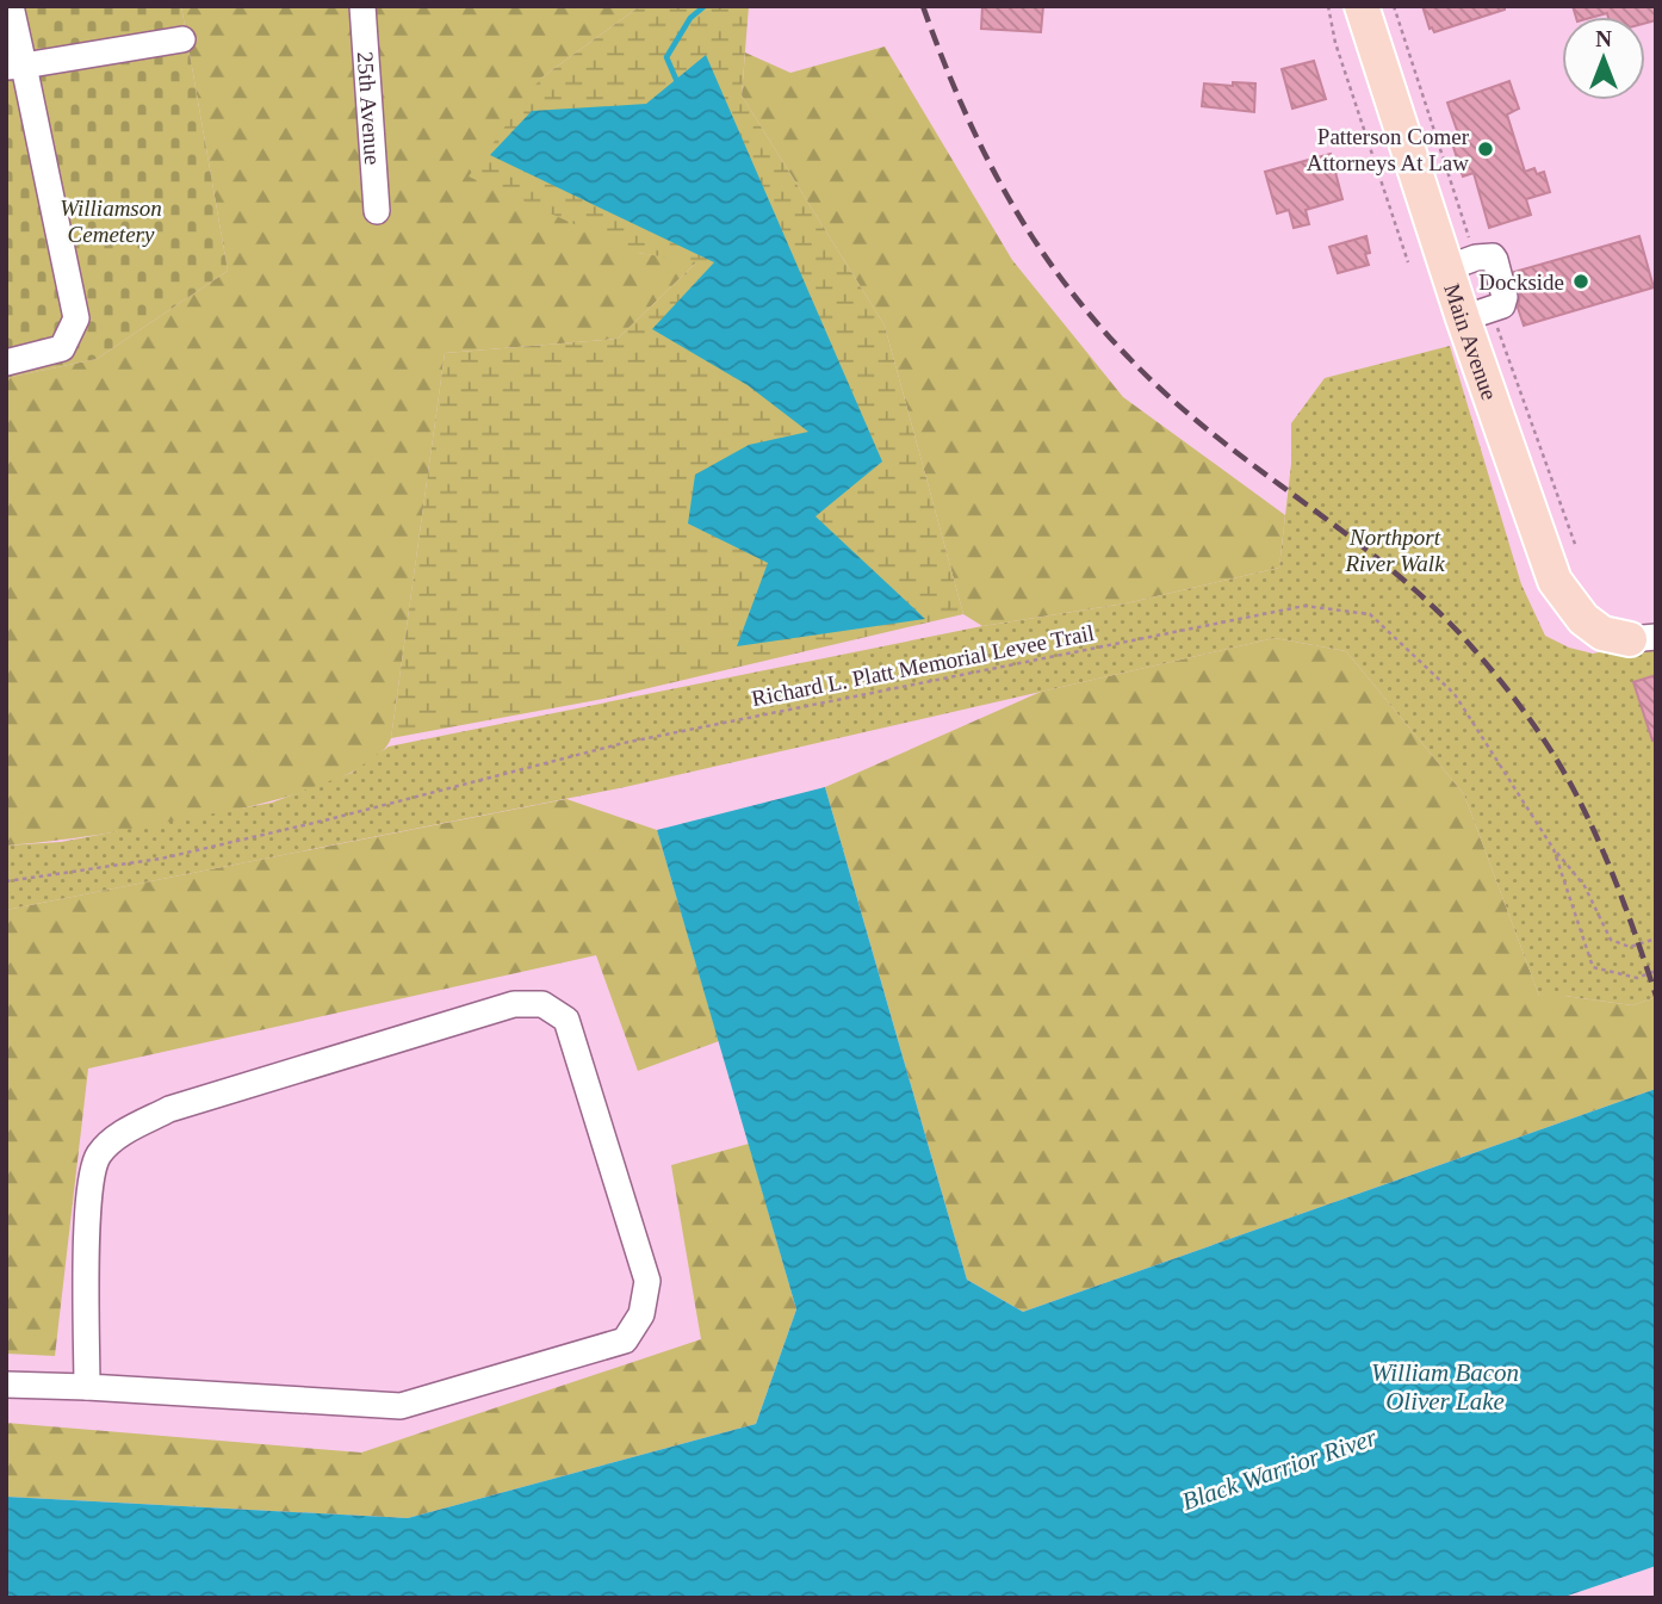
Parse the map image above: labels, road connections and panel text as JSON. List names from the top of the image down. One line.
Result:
{"streets":{"main road":["Main Avenue"],"street":["25th Avenue"],"path":["Richard L. Platt Memorial Levee Trail"]},"water":["William Bacon Oliver Lake","Black Warrior River"],"parks":["Williamson Cemetery","Northport River Walk"],"places":["Patterson Comer Attorneys At Law","Dockside"],"north":"top"}
